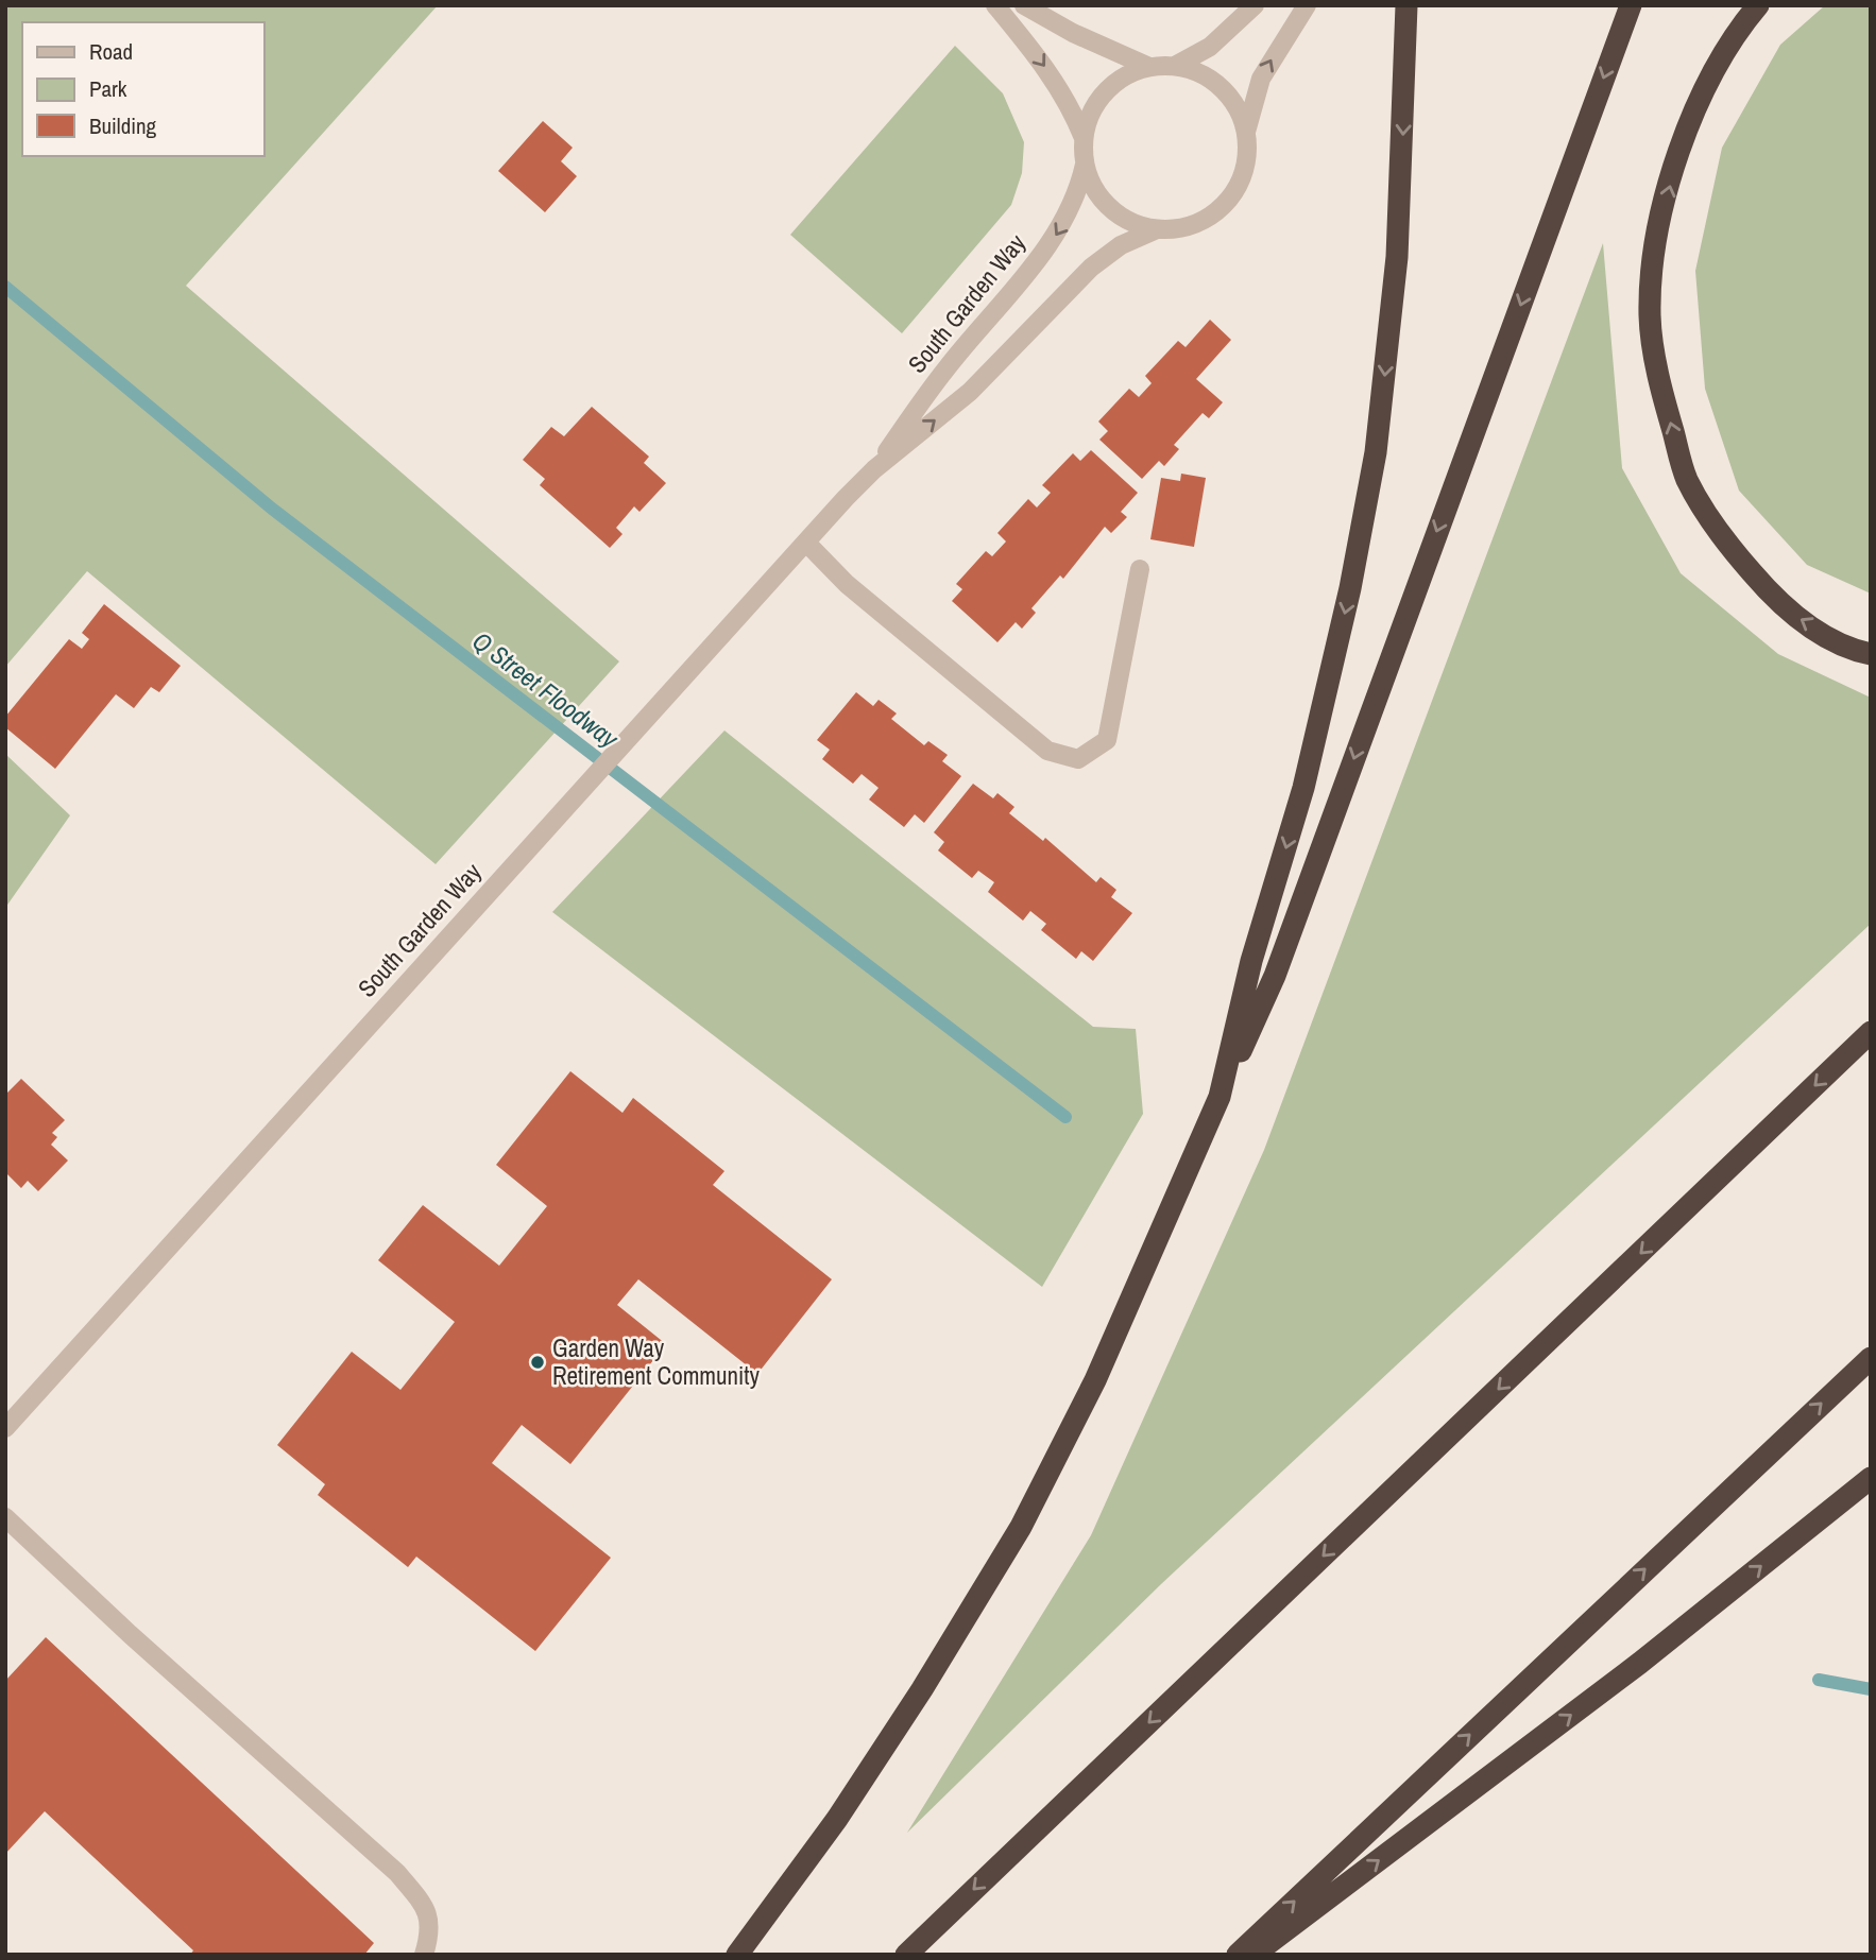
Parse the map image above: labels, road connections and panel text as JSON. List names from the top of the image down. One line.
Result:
{"streets":{"street":["South Garden Way"]},"water":["Q Street Floodway"],"places":["Garden Way Retirement Community"],"legend":["Road","Park","Building"]}
